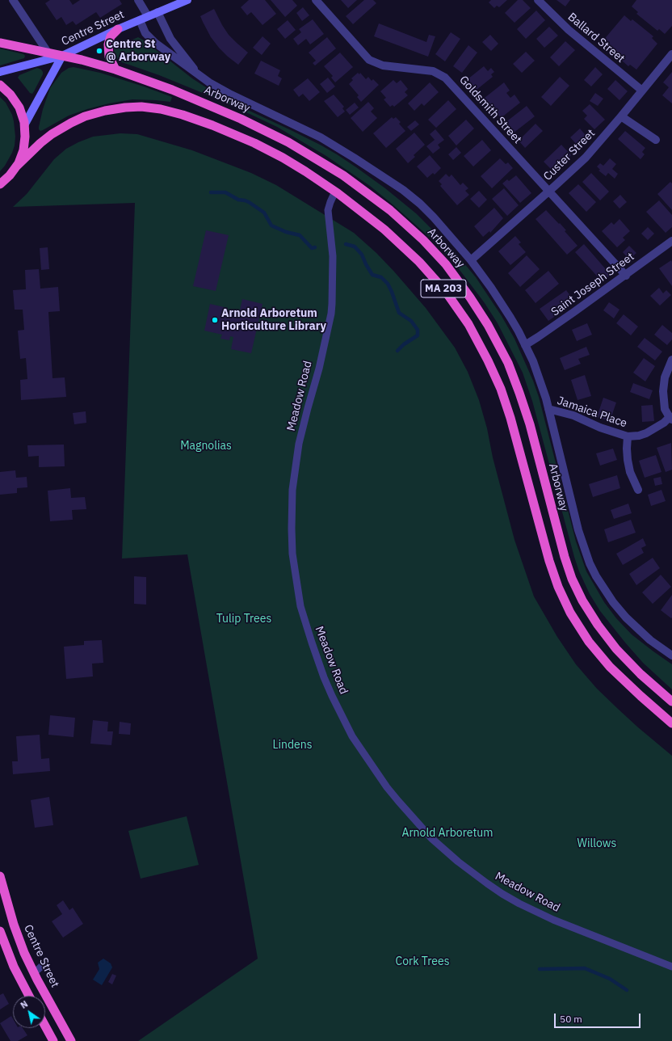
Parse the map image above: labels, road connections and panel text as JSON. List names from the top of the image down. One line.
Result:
{"streets":{"highway":["Centre Street","Arborway","MA 203"],"street":["Ballard Street","Goldsmith Street","Custer Street","Saint Joseph Street","Jamaica Place"],"lane":["Meadow Road"]},"crossings":[["Centre Street","Arborway"],["Centre Street","MA 203"],["Ballard Street","Custer Street"],["Arborway","Custer Street"],["Arborway","Saint Joseph Street"],["Arborway","Jamaica Place"],["Goldsmith Street","Custer Street"],["Goldsmith Street","Saint Joseph Street"],["MA 203","Meadow Road"]],"parks":["Magnolias","Tulip Trees","Lindens","Arnold Arboretum","Willows","Cork Trees"],"places":["Centre St @ Arborway","Arnold Arboretum Horticulture Library"],"scale_bar":"50 m","north":"top left"}
